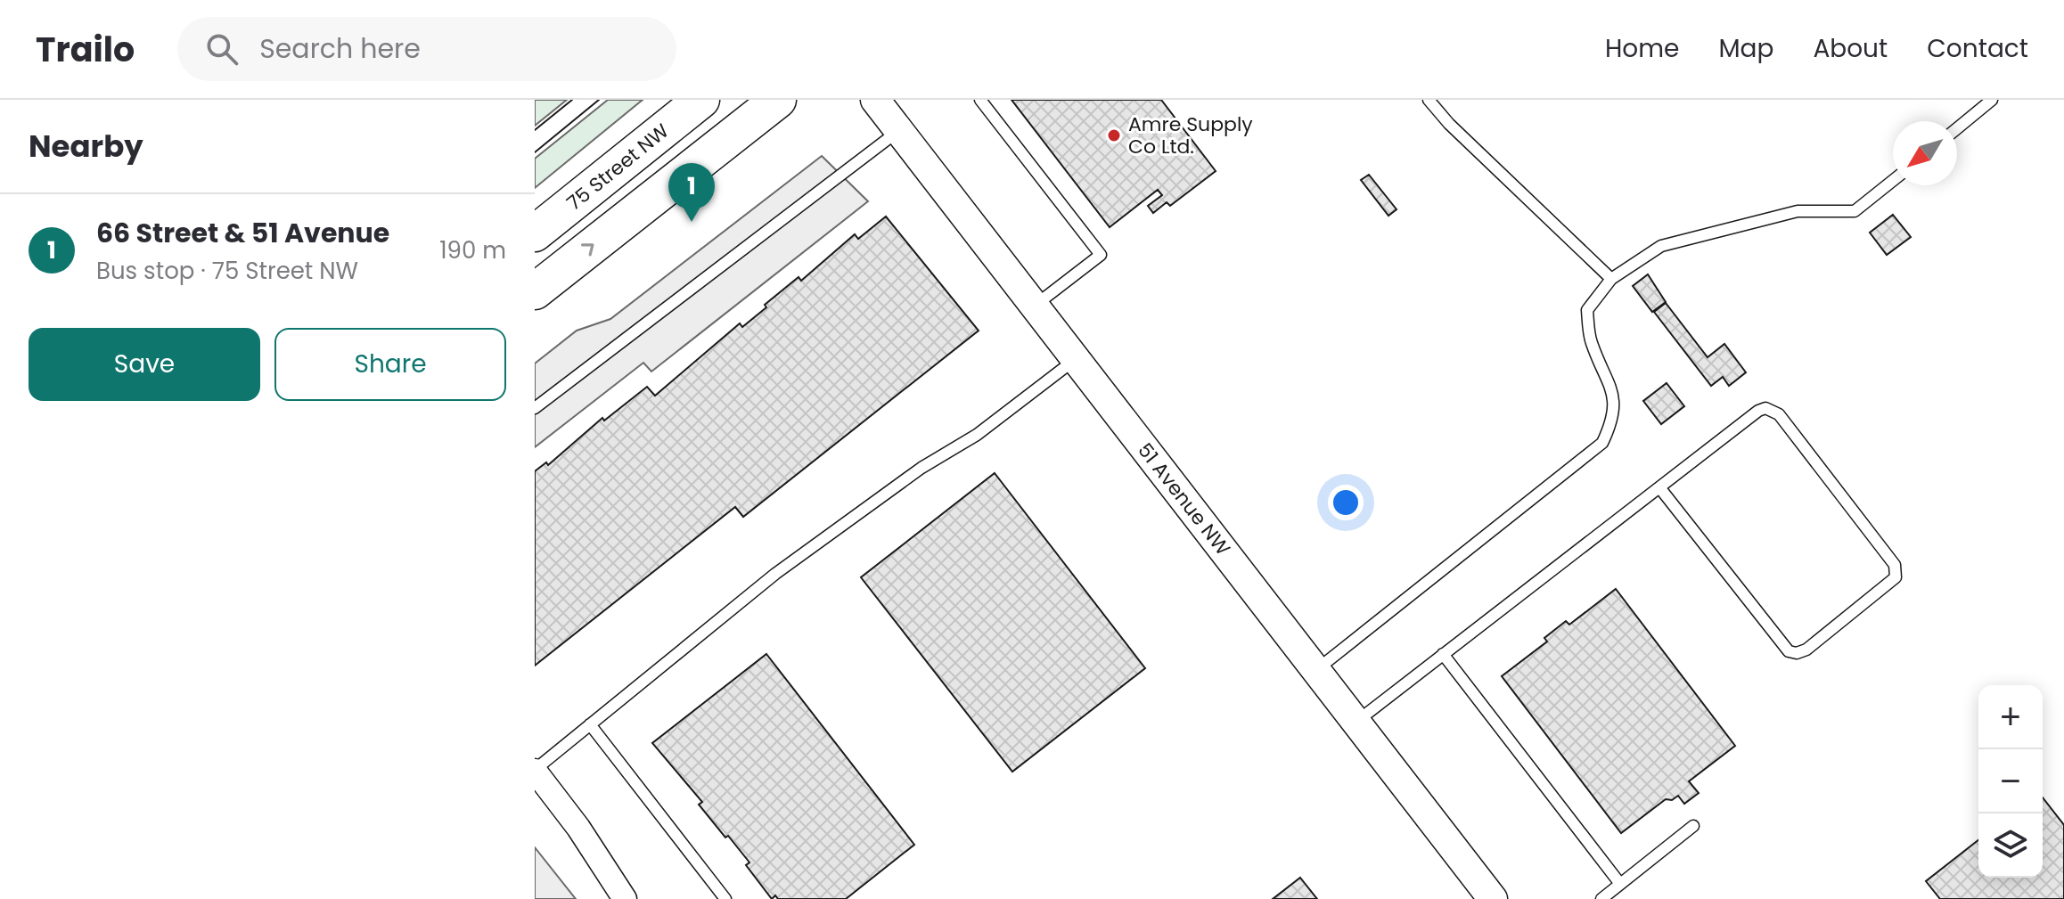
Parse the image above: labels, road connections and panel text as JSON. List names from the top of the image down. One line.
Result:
{"streets":{"main road":["75 Street NW"],"street":["51 Avenue NW"]},"places":["Amre Supply Co Ltd."],"north":"bottom left","page":{"header":"Trailo","search":"Search here","nav":["Home","Map","About","Contact"],"heading":"Nearby","pins":"1","list":[{"mark":"1","name":"66 Street & 51 Avenue","note":"Bus stop · 75 Street NW","value":"190 m"}],"buttons":["Save","Share"],"map_buttons":["+","−"]}}
